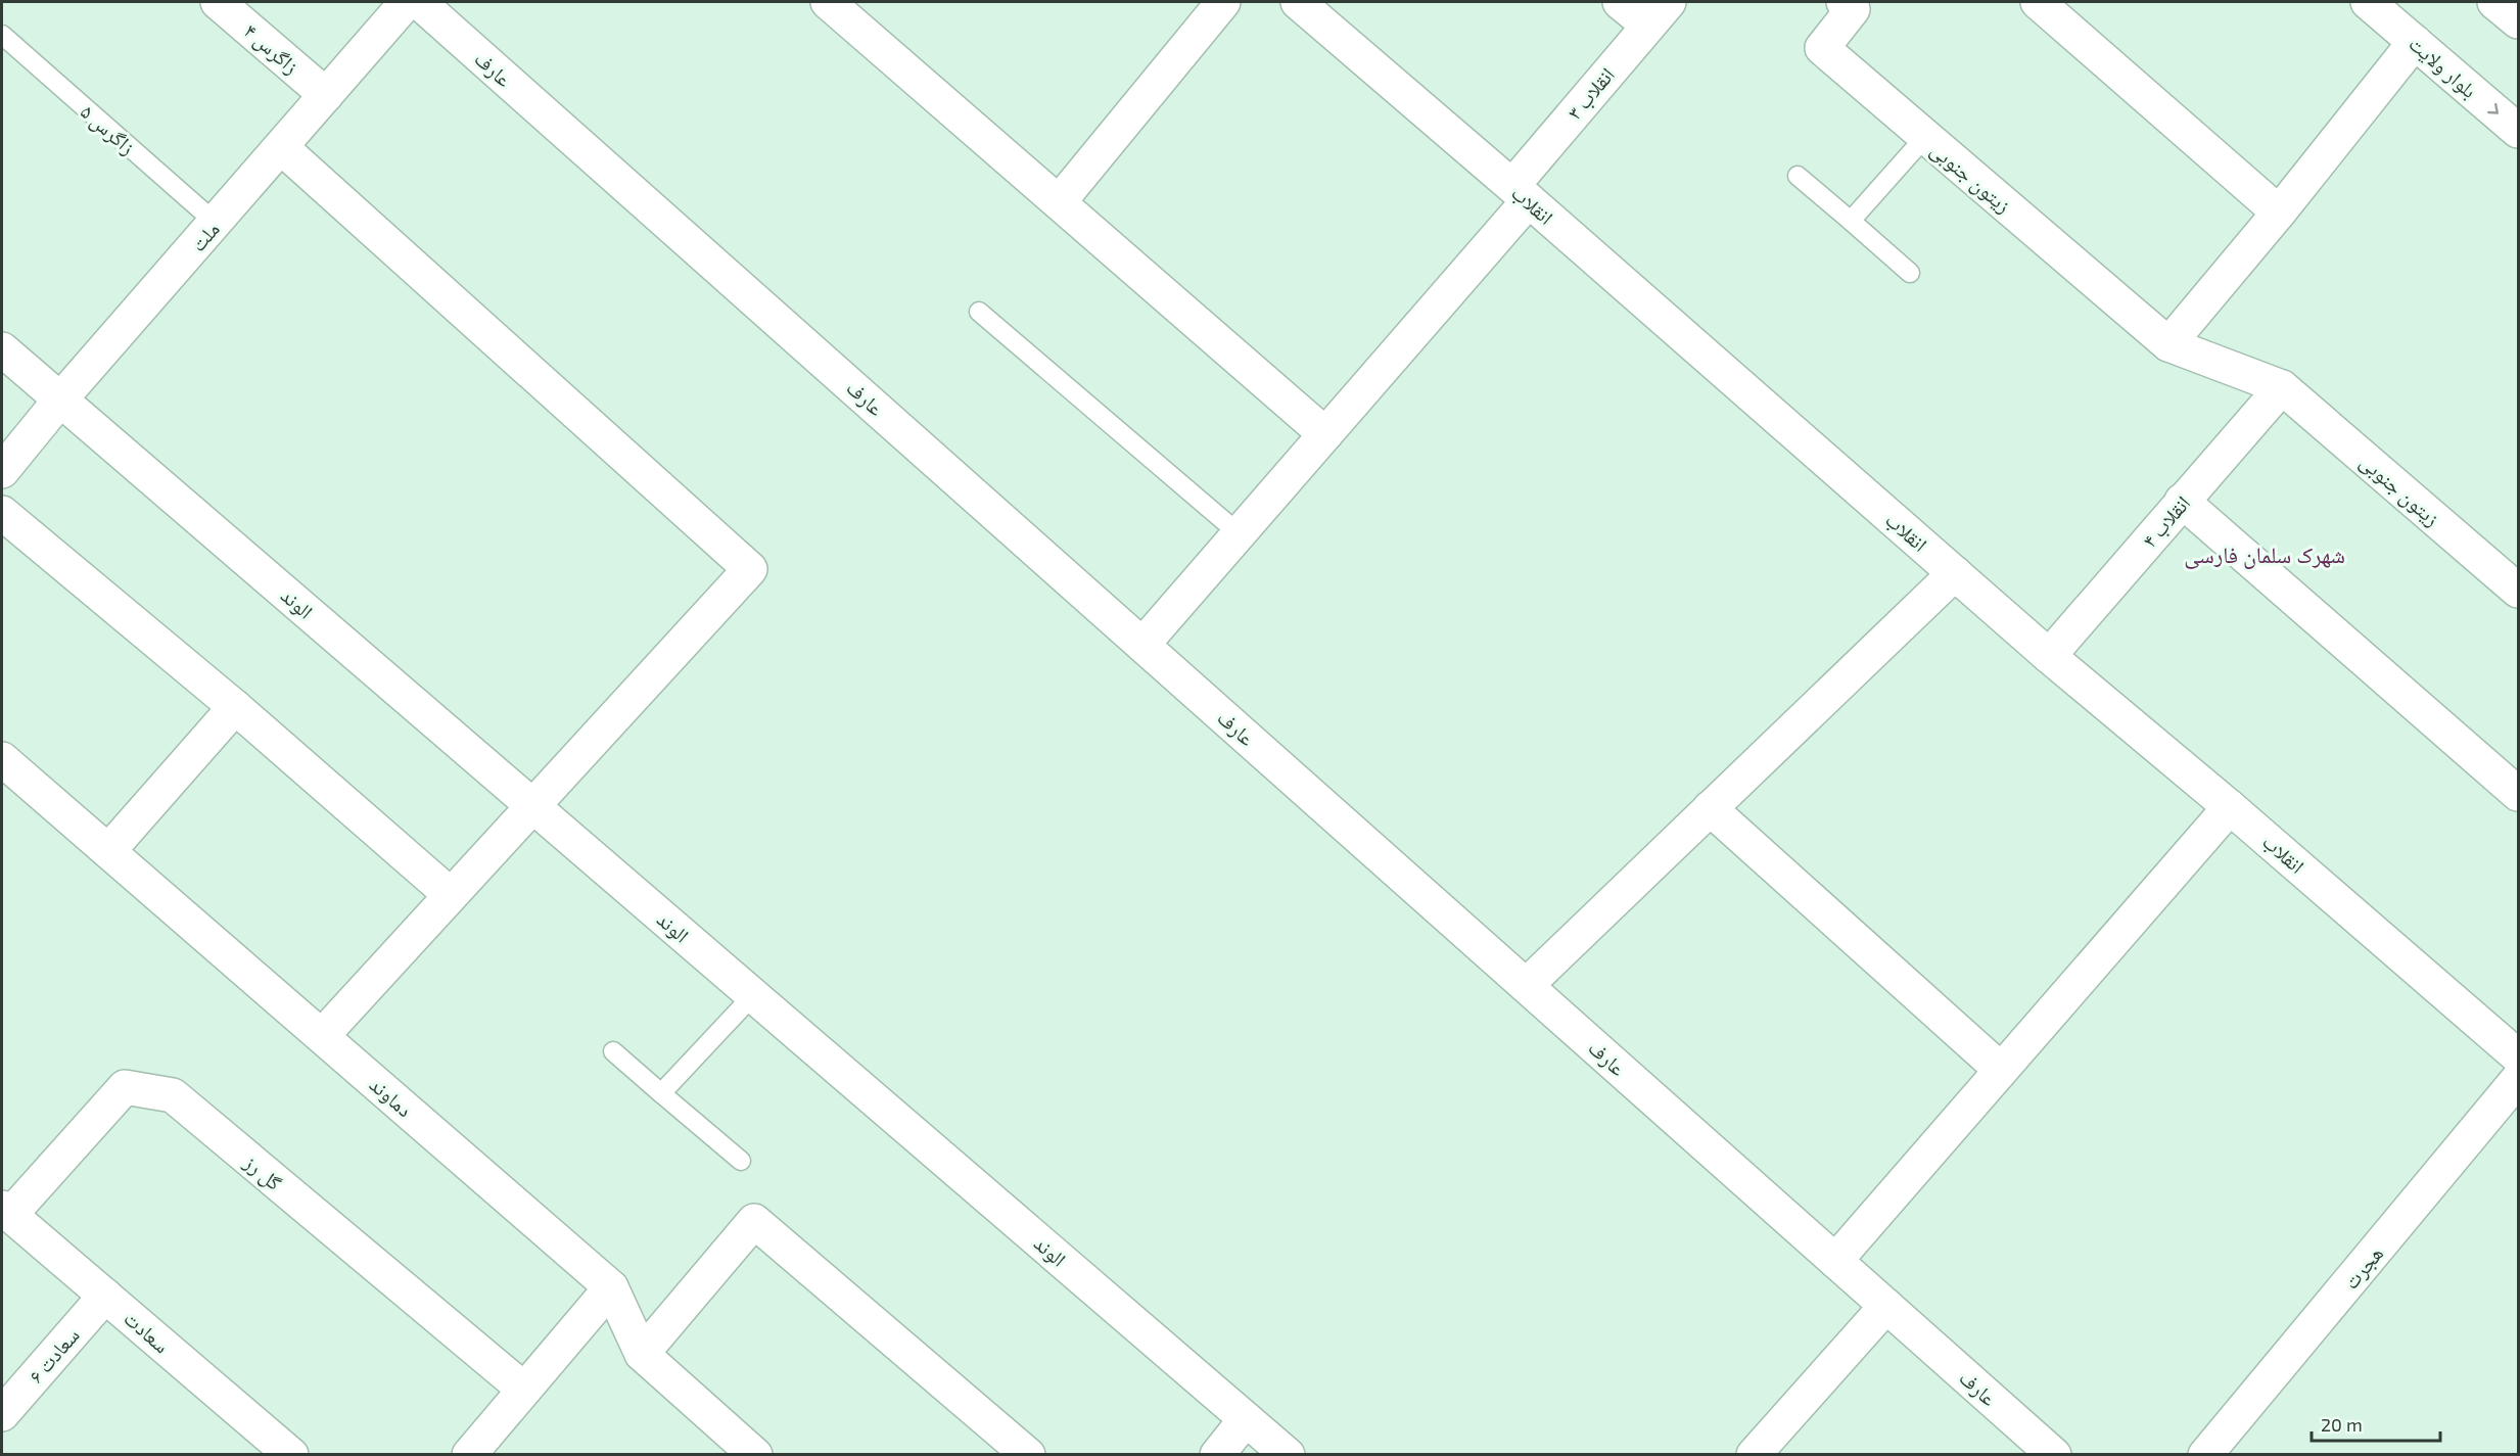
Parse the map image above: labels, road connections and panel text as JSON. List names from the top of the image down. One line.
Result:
{"streets":{"street":["زاگرس ۴","بلوار ولایت","عارف","انقلاب ۳","زیتون جنوبی","انقلاب","ملت","انقلاب ۴","الوند","دماوند","گل رز","هجرت","سعادت","سعادت ۶"],"lane":["زاگرس ۵"]},"crossings":[["زاگرس ۴","ملت"],["عارف","انقلاب ۳"],["انقلاب ۳","انقلاب"],["زاگرس ۵","ملت"],["زیتون جنوبی","انقلاب ۴"],["انقلاب","انقلاب ۴"],["ملت","الوند"],["گل رز","سعادت"],["سعادت","سعادت ۶"]],"one_way":["بلوار ولایت"],"districts":["شهرک سلمان فارسی"],"scale_bar":"20 m"}
